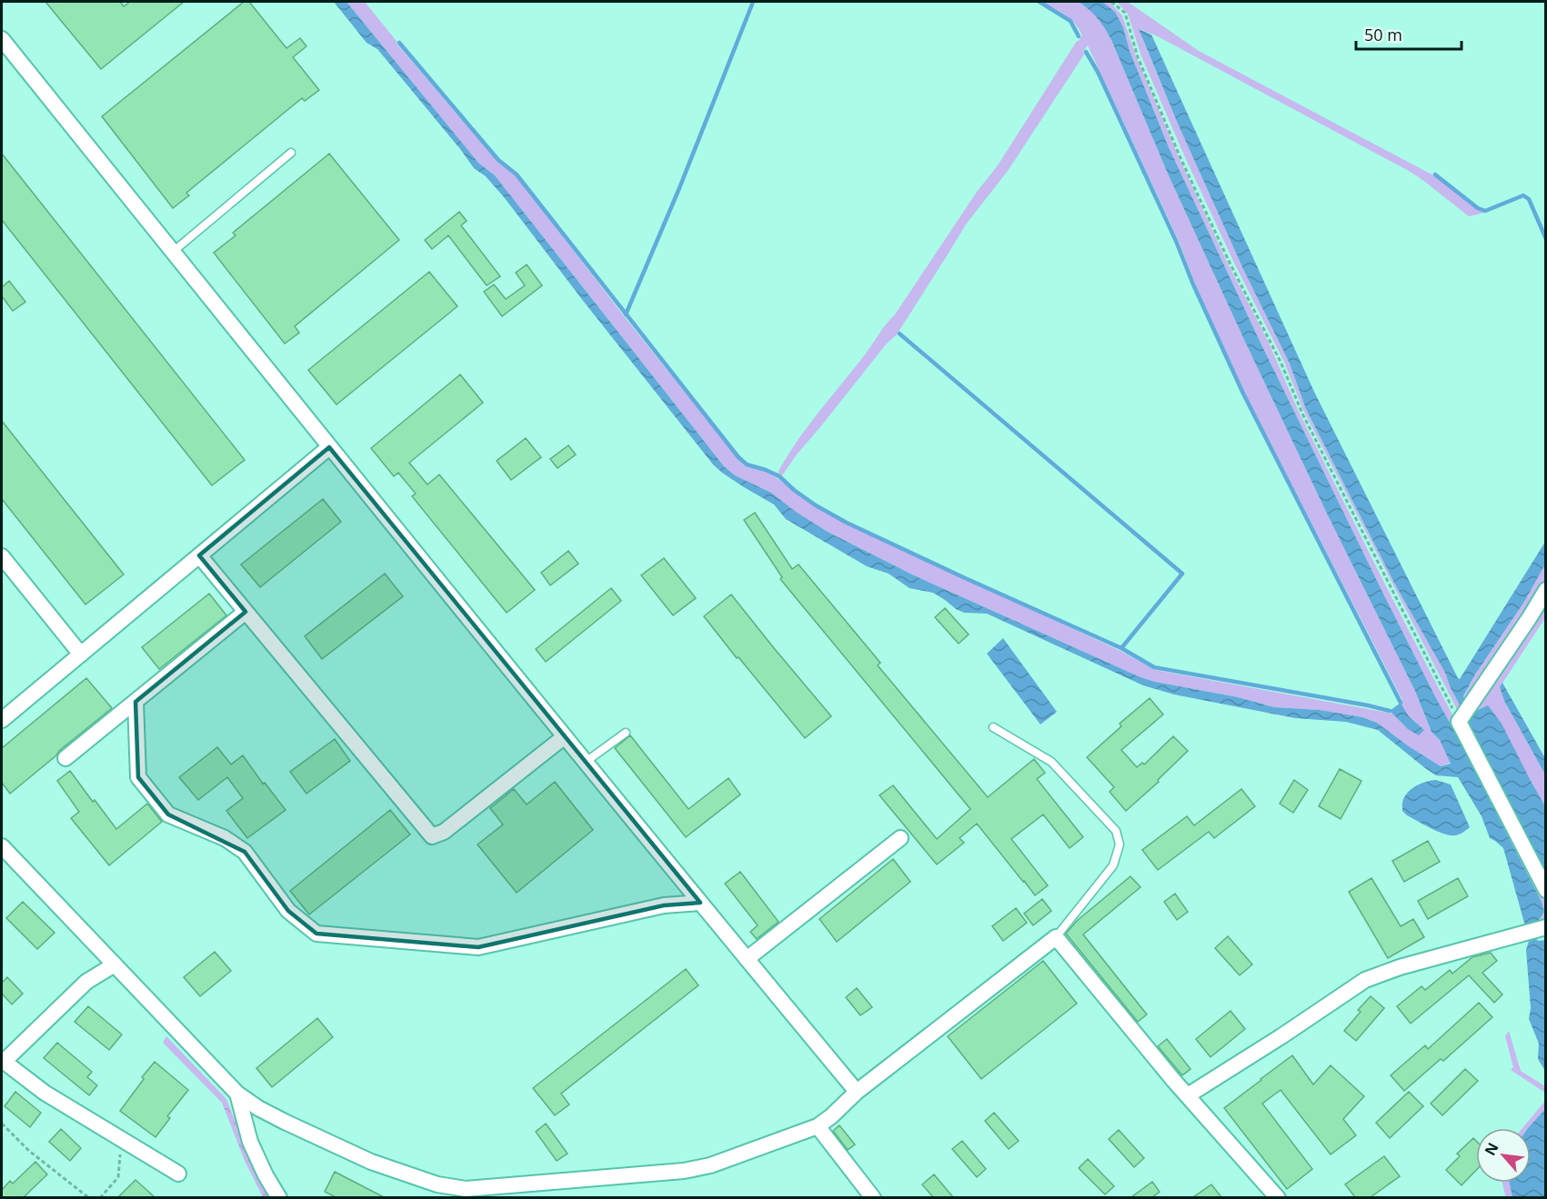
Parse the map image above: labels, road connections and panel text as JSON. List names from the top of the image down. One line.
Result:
{"scale_bar":"50 m","north":"top left"}
